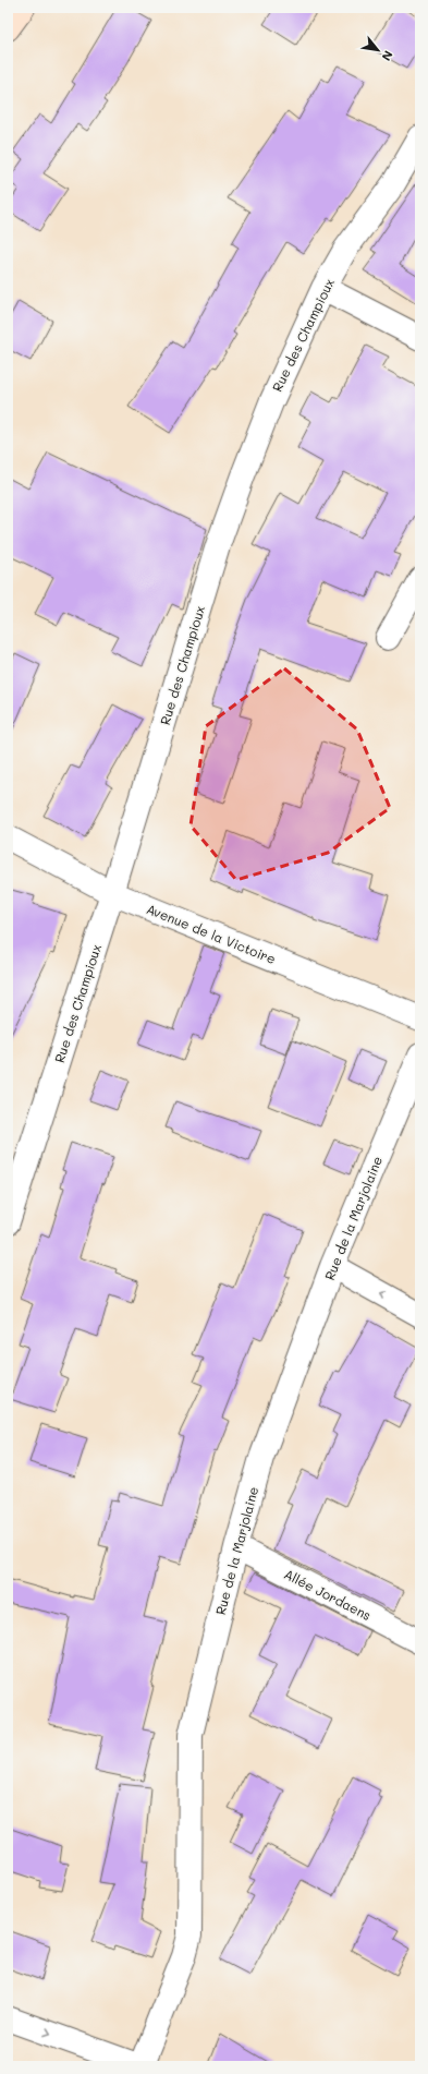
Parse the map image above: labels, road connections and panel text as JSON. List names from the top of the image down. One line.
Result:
{"streets":{"street":["Rue des Champioux","Avenue de la Victoire","Rue de la Marjolaine","Allée Jordaens"]},"crossings":[["Rue des Champioux","Avenue de la Victoire"],["Rue de la Marjolaine","Allée Jordaens"]],"north":"bottom right"}
